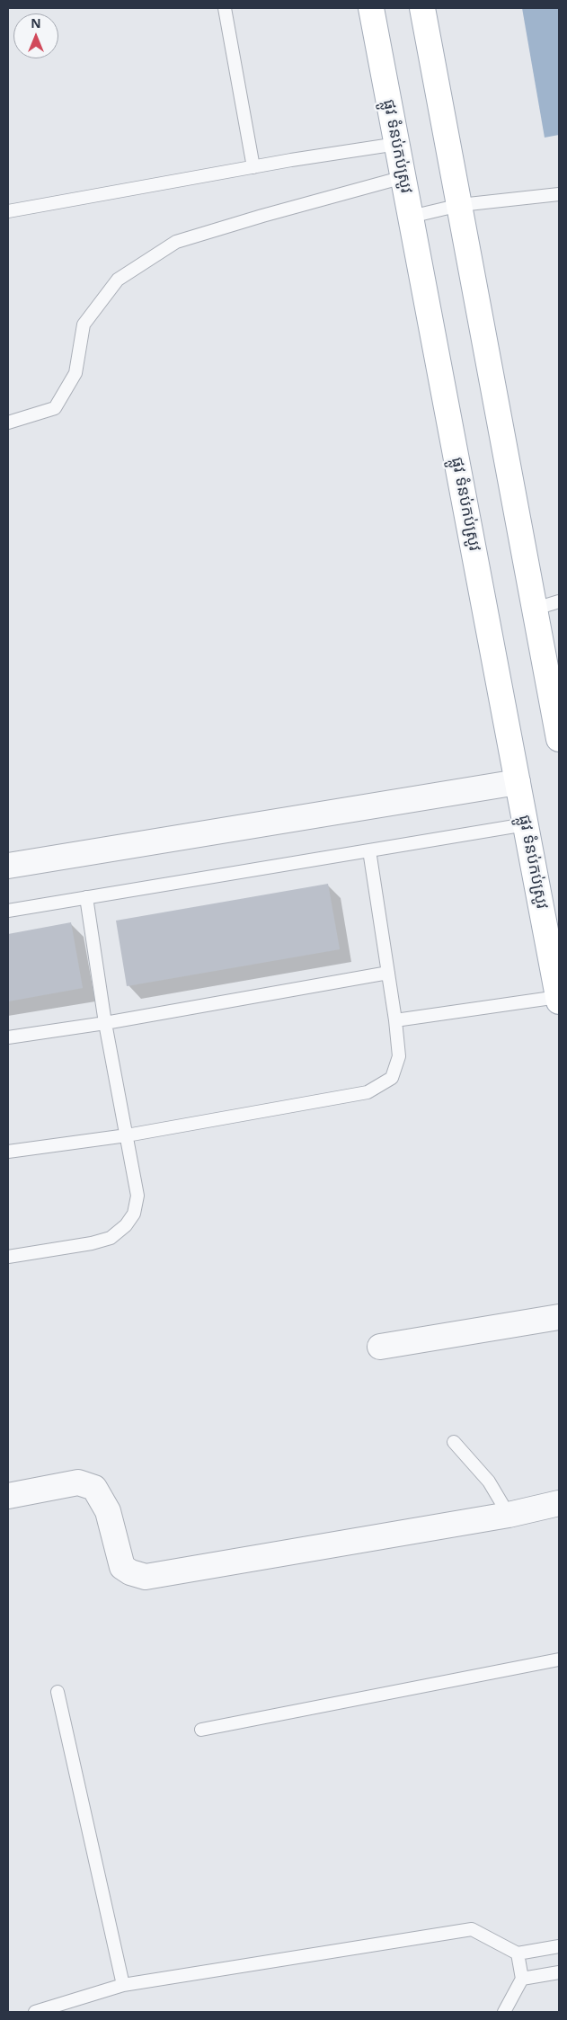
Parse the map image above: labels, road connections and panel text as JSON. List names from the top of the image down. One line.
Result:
{"streets":{"main road":["ផ្លូវ ទំនប់កប់ស្រូវ"]},"north":"top"}
